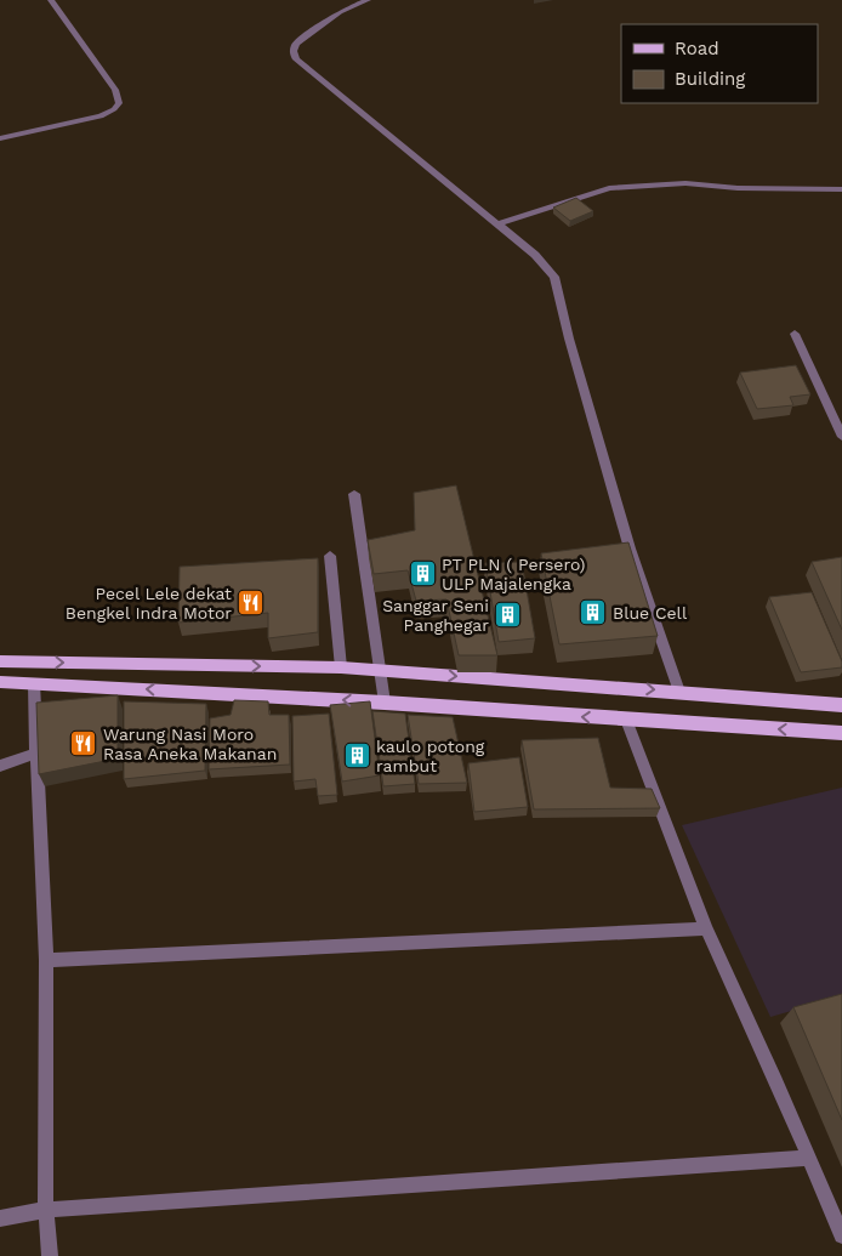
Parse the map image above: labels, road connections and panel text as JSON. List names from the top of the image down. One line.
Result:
{"places":{"building":["PT PLN ( Persero) ULP Majalengka","Blue Cell","Sanggar Seni Panghegar","kaulo potong rambut"],"restaurant":["Pecel Lele dekat Bengkel Indra Motor","Warung Nasi Moro Rasa Aneka Makanan"]},"legend":["Road","Building"]}
